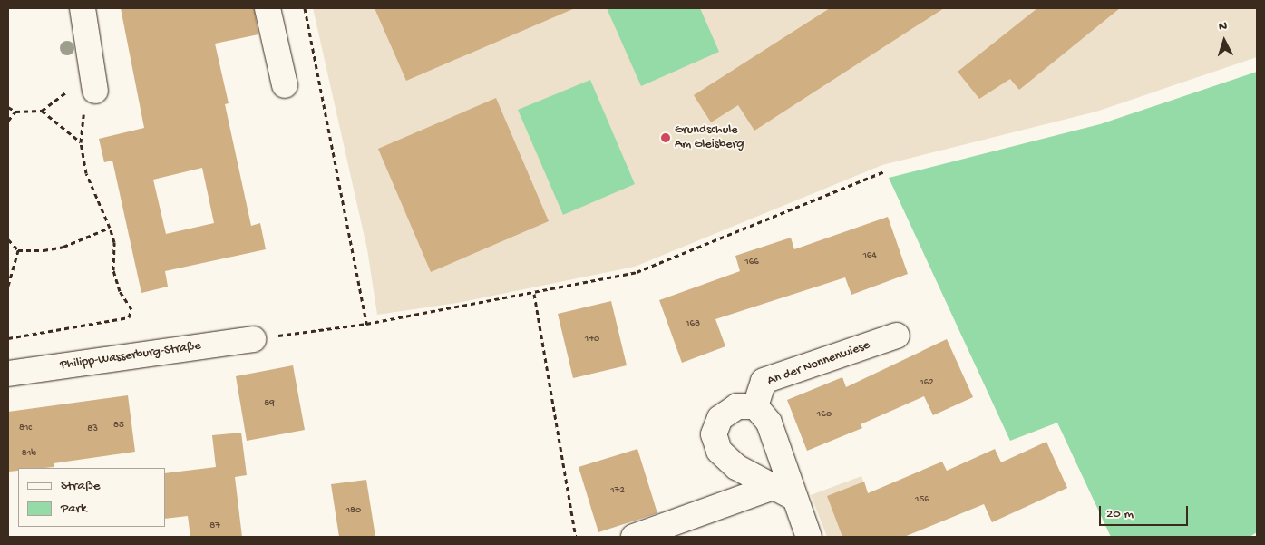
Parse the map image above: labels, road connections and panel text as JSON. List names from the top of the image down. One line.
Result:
{"streets":{"street":["Philipp-Wasserburg-Straße","An der Nonnenwiese"]},"places":["Grundschule Am Gleisberg"],"house_numbers":["164","166","168","170","162","89","160","85","81c","83","81b","172","156","180","87"],"legend":["Straße","Park"],"scale_bar":"20 m","north":"top"}
